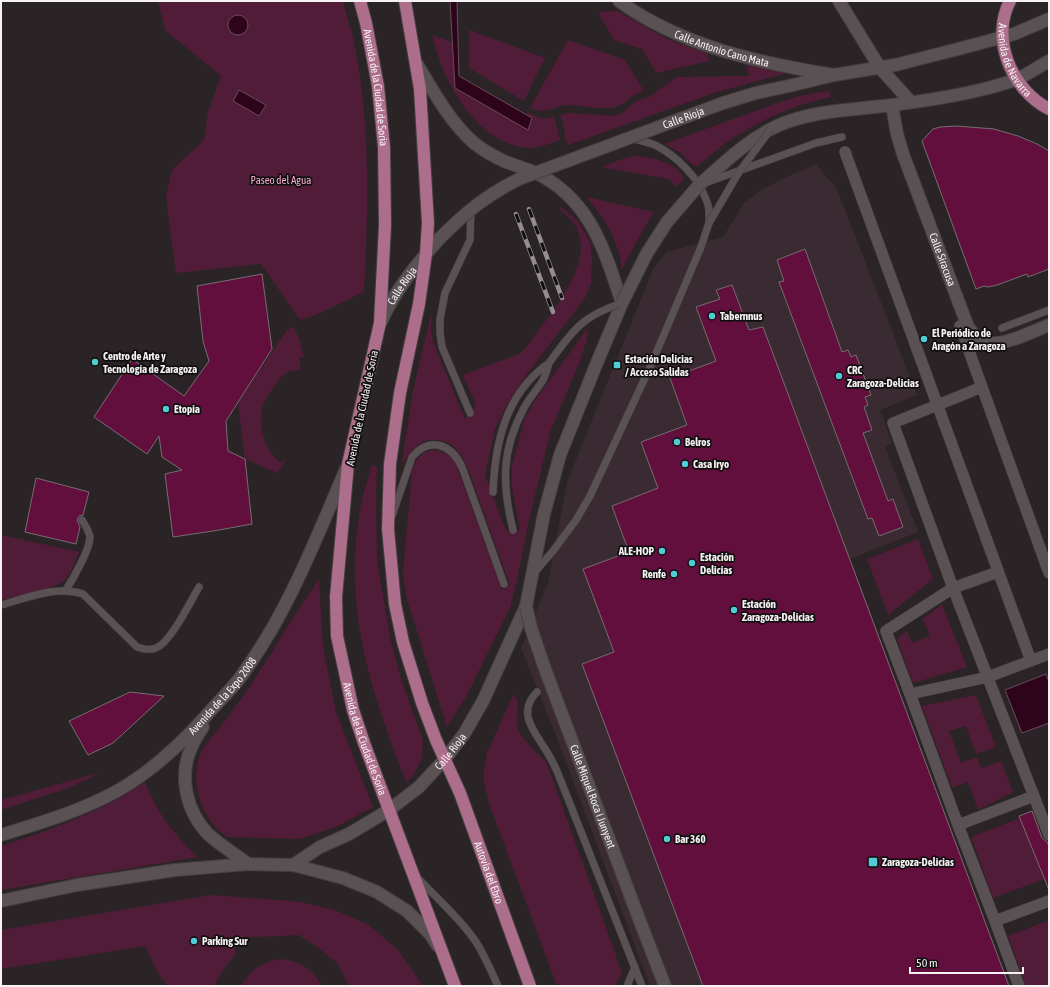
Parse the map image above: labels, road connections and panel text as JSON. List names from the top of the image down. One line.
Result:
{"streets":{"main road":["Calle Antonio Cano Mata","Avenida de Navarra","Avenida de la Ciudad de Soria","Calle Rioja","Calle Siracusa","Avenida de la Expo 2008","Calle Miquel Roca i Junyent","Autovía del Ebro"]},"crossings":[["Calle Antonio Cano Mata","Calle Rioja"],["Avenida de Navarra","Calle Rioja"],["Avenida de la Ciudad de Soria","Calle Rioja"],["Avenida de la Ciudad de Soria","Avenida de la Expo 2008"],["Calle Rioja","Calle Siracusa"],["Calle Rioja","Calle Miquel Roca i Junyent"],["Calle Rioja","Autovía del Ebro"]],"parks":["Paseo del Agua"],"places":{"other":["Tabernnus","El Periódico de Aragón a Zaragoza","Centro de Arte y Tecnología de Zaragoza","CRC Zaragoza-Delicias","Etopia","Belros","Casa Iryo","ALE-HOP","Estación Delicias","Renfe","Estación Zaragoza-Delicias","Bar 360","Parking Sur"],"transit":["Estación Delicias / Acceso Salidas","Zaragoza-Delicias"]},"scale_bar":"50 m"}
